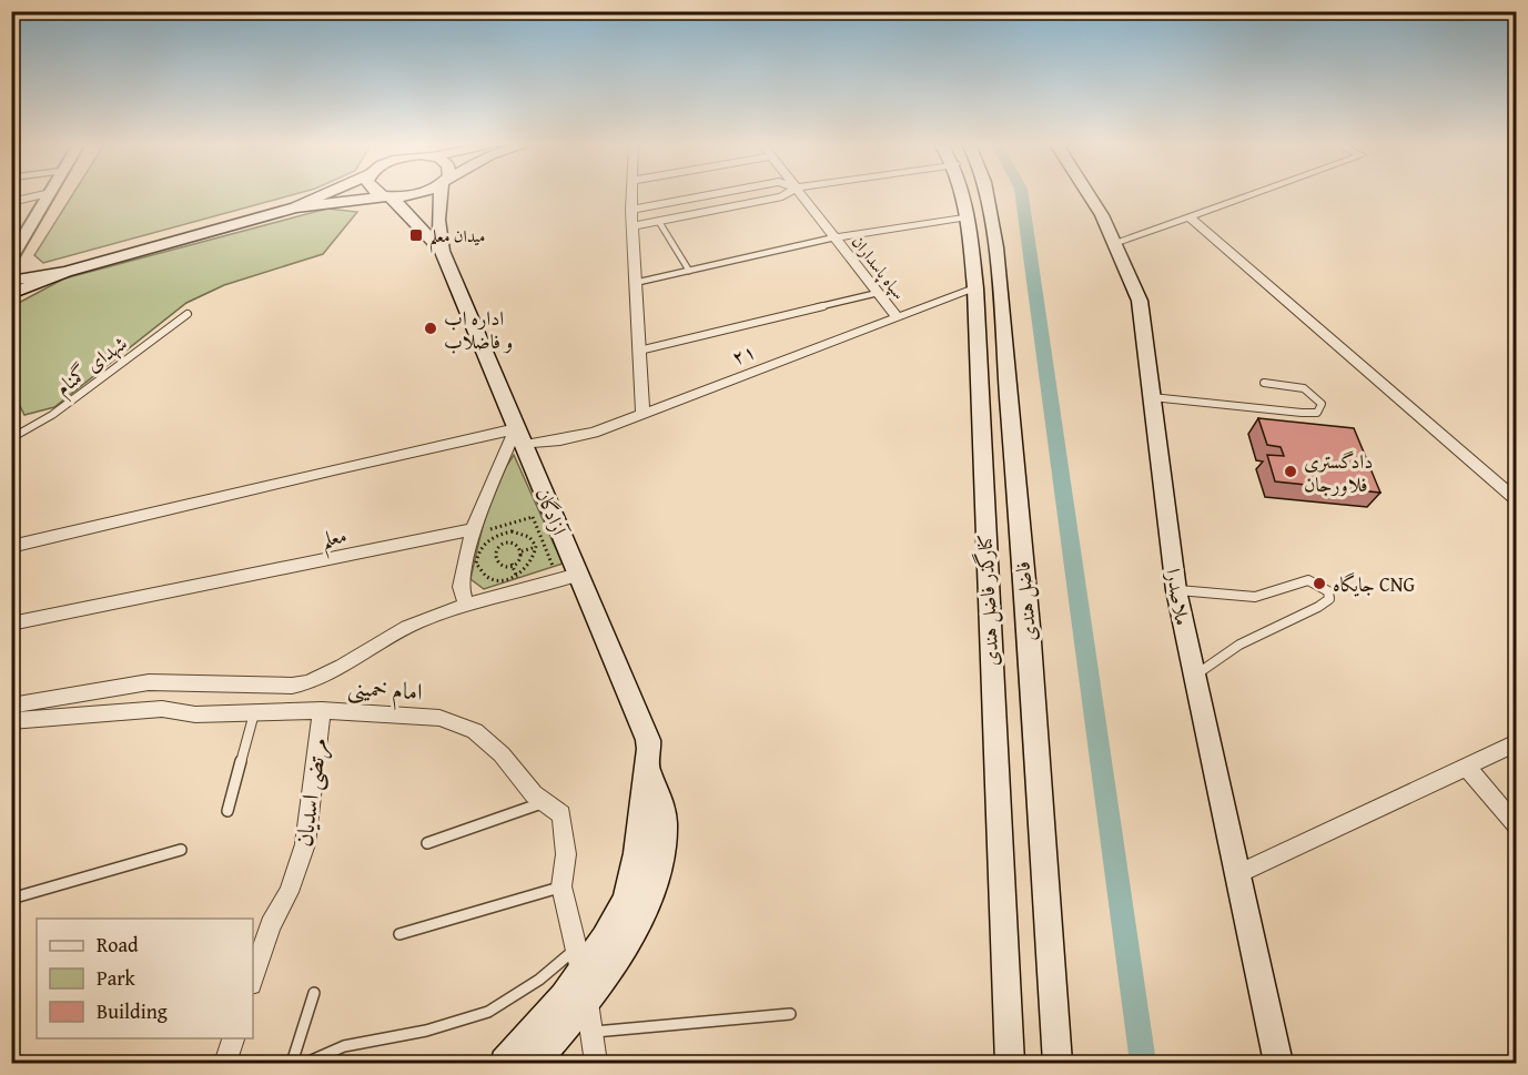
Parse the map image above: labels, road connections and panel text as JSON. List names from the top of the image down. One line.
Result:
{"streets":{"main road":["آزادگان","ملاصدرا","کنارگذر فاضل هندی","فاضل هندی"],"street":["سپاه پاسداران","۲۱","معلم","امام خمینی","مرتضی اسدیان"],"lane":["شهدای گمنام"]},"crossings":[["سپاه پاسداران","۲۱"],["۲۱","آزادگان"],["۲۱","کنارگذر فاضل هندی"],["آزادگان","امام خمینی"],["امام خمینی","مرتضی اسدیان"]],"places":{"transit":["میدان معلم"],"other":["اداره اب و فاضلاب","دادگستری فلاورجان","جایگاه CNG"]},"legend":["Road","Park","Building"]}
